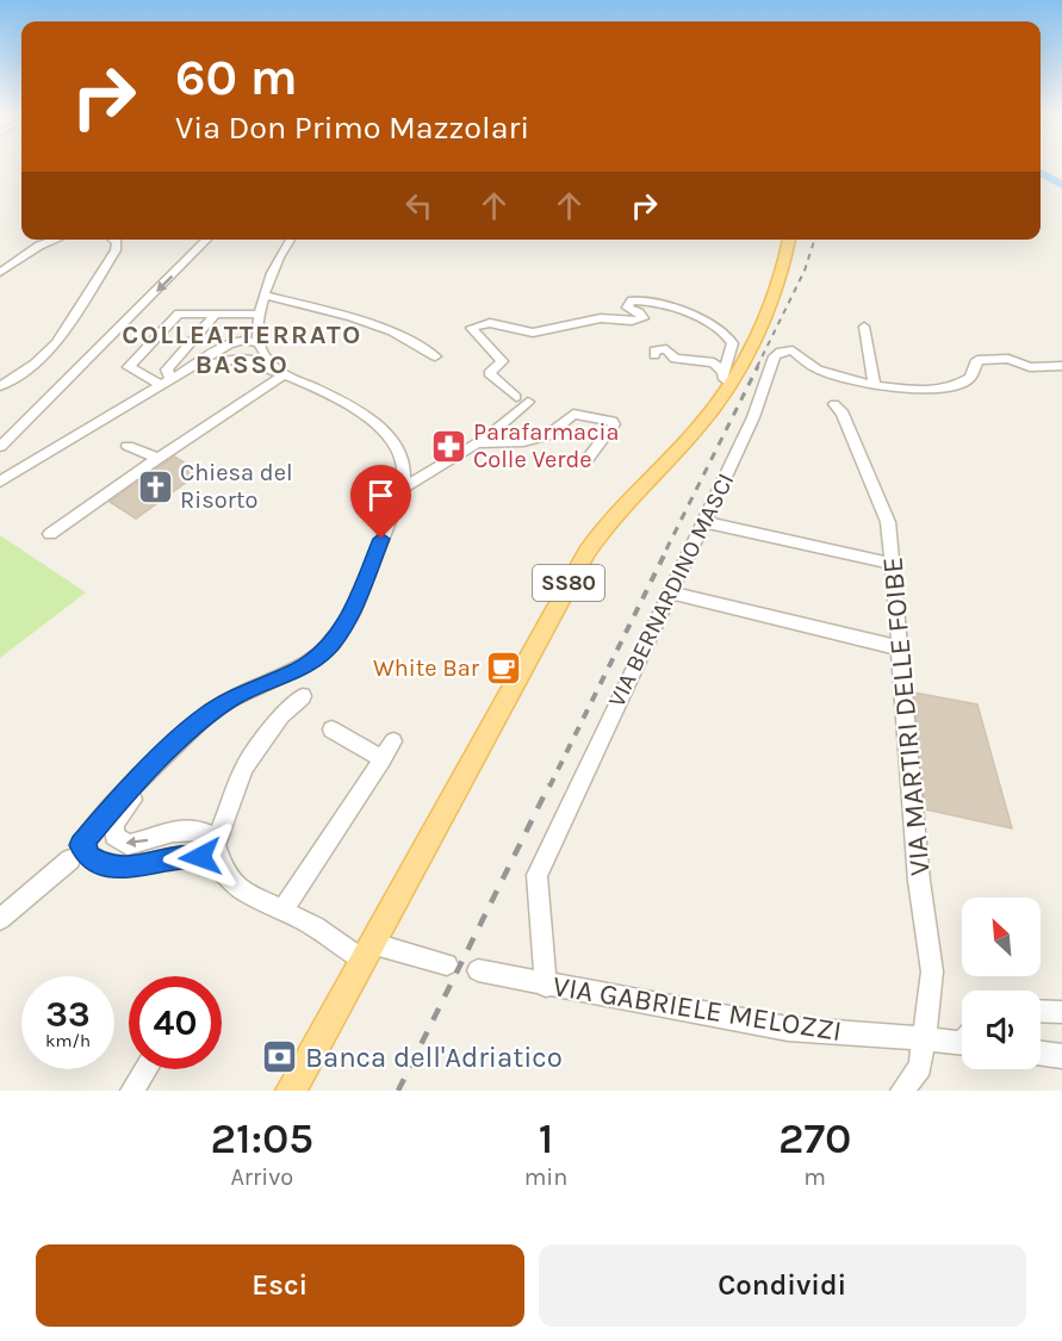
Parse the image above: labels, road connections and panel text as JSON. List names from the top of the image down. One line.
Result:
{"streets":{"main road":["SS80"],"street":["VIA BERNARDINO MASCI","VIA MARTIRI DELLE FOIBE","VIA GABRIELE MELOZZI"]},"crossings":[["VIA BERNARDINO MASCI","VIA GABRIELE MELOZZI"],["VIA MARTIRI DELLE FOIBE","VIA GABRIELE MELOZZI"]],"districts":["COLLEATTERRATO BASSO"],"places":{"pharmacy":["Parafarmacia Colle Verde"],"church":["Chiesa del Risorto"],"cafe":["White Bar"],"bank":["Banca dell'Adriatico"]},"north":"top left","page":{"turn":["60 m","Via Don Primo Mazzolari"],"speed":"33 km/h","limit":"40","eta":["21:05","Arrivo","1","min","270","m"],"buttons":["Esci","Condividi"]}}
